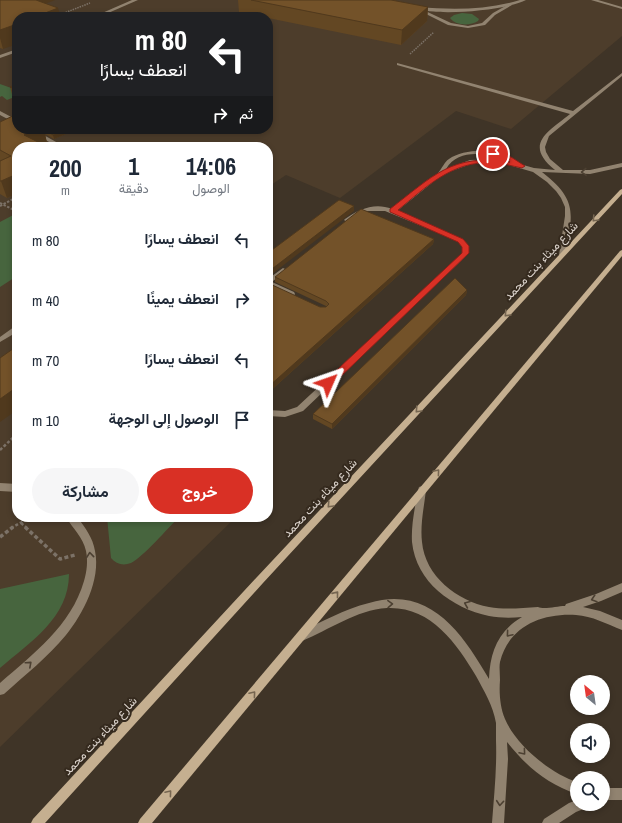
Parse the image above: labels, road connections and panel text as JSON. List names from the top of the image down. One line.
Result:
{"streets":{"main road":["شارع ميثاء بنت محمد"]},"north":"top left","page":{"turn":["80 m","انعطف يسارًا"],"then":"ثم","eta":["14:06","الوصول","1","دقيقة","200","m"],"list":[{"name":"انعطف يسارًا","value":"80 m"},{"name":"انعطف يمينًا","value":"40 m"},{"name":"انعطف يسارًا","value":"70 m"},{"name":"الوصول إلى الوجهة","value":"10 m"}],"buttons":["خروج","مشاركة"]}}
